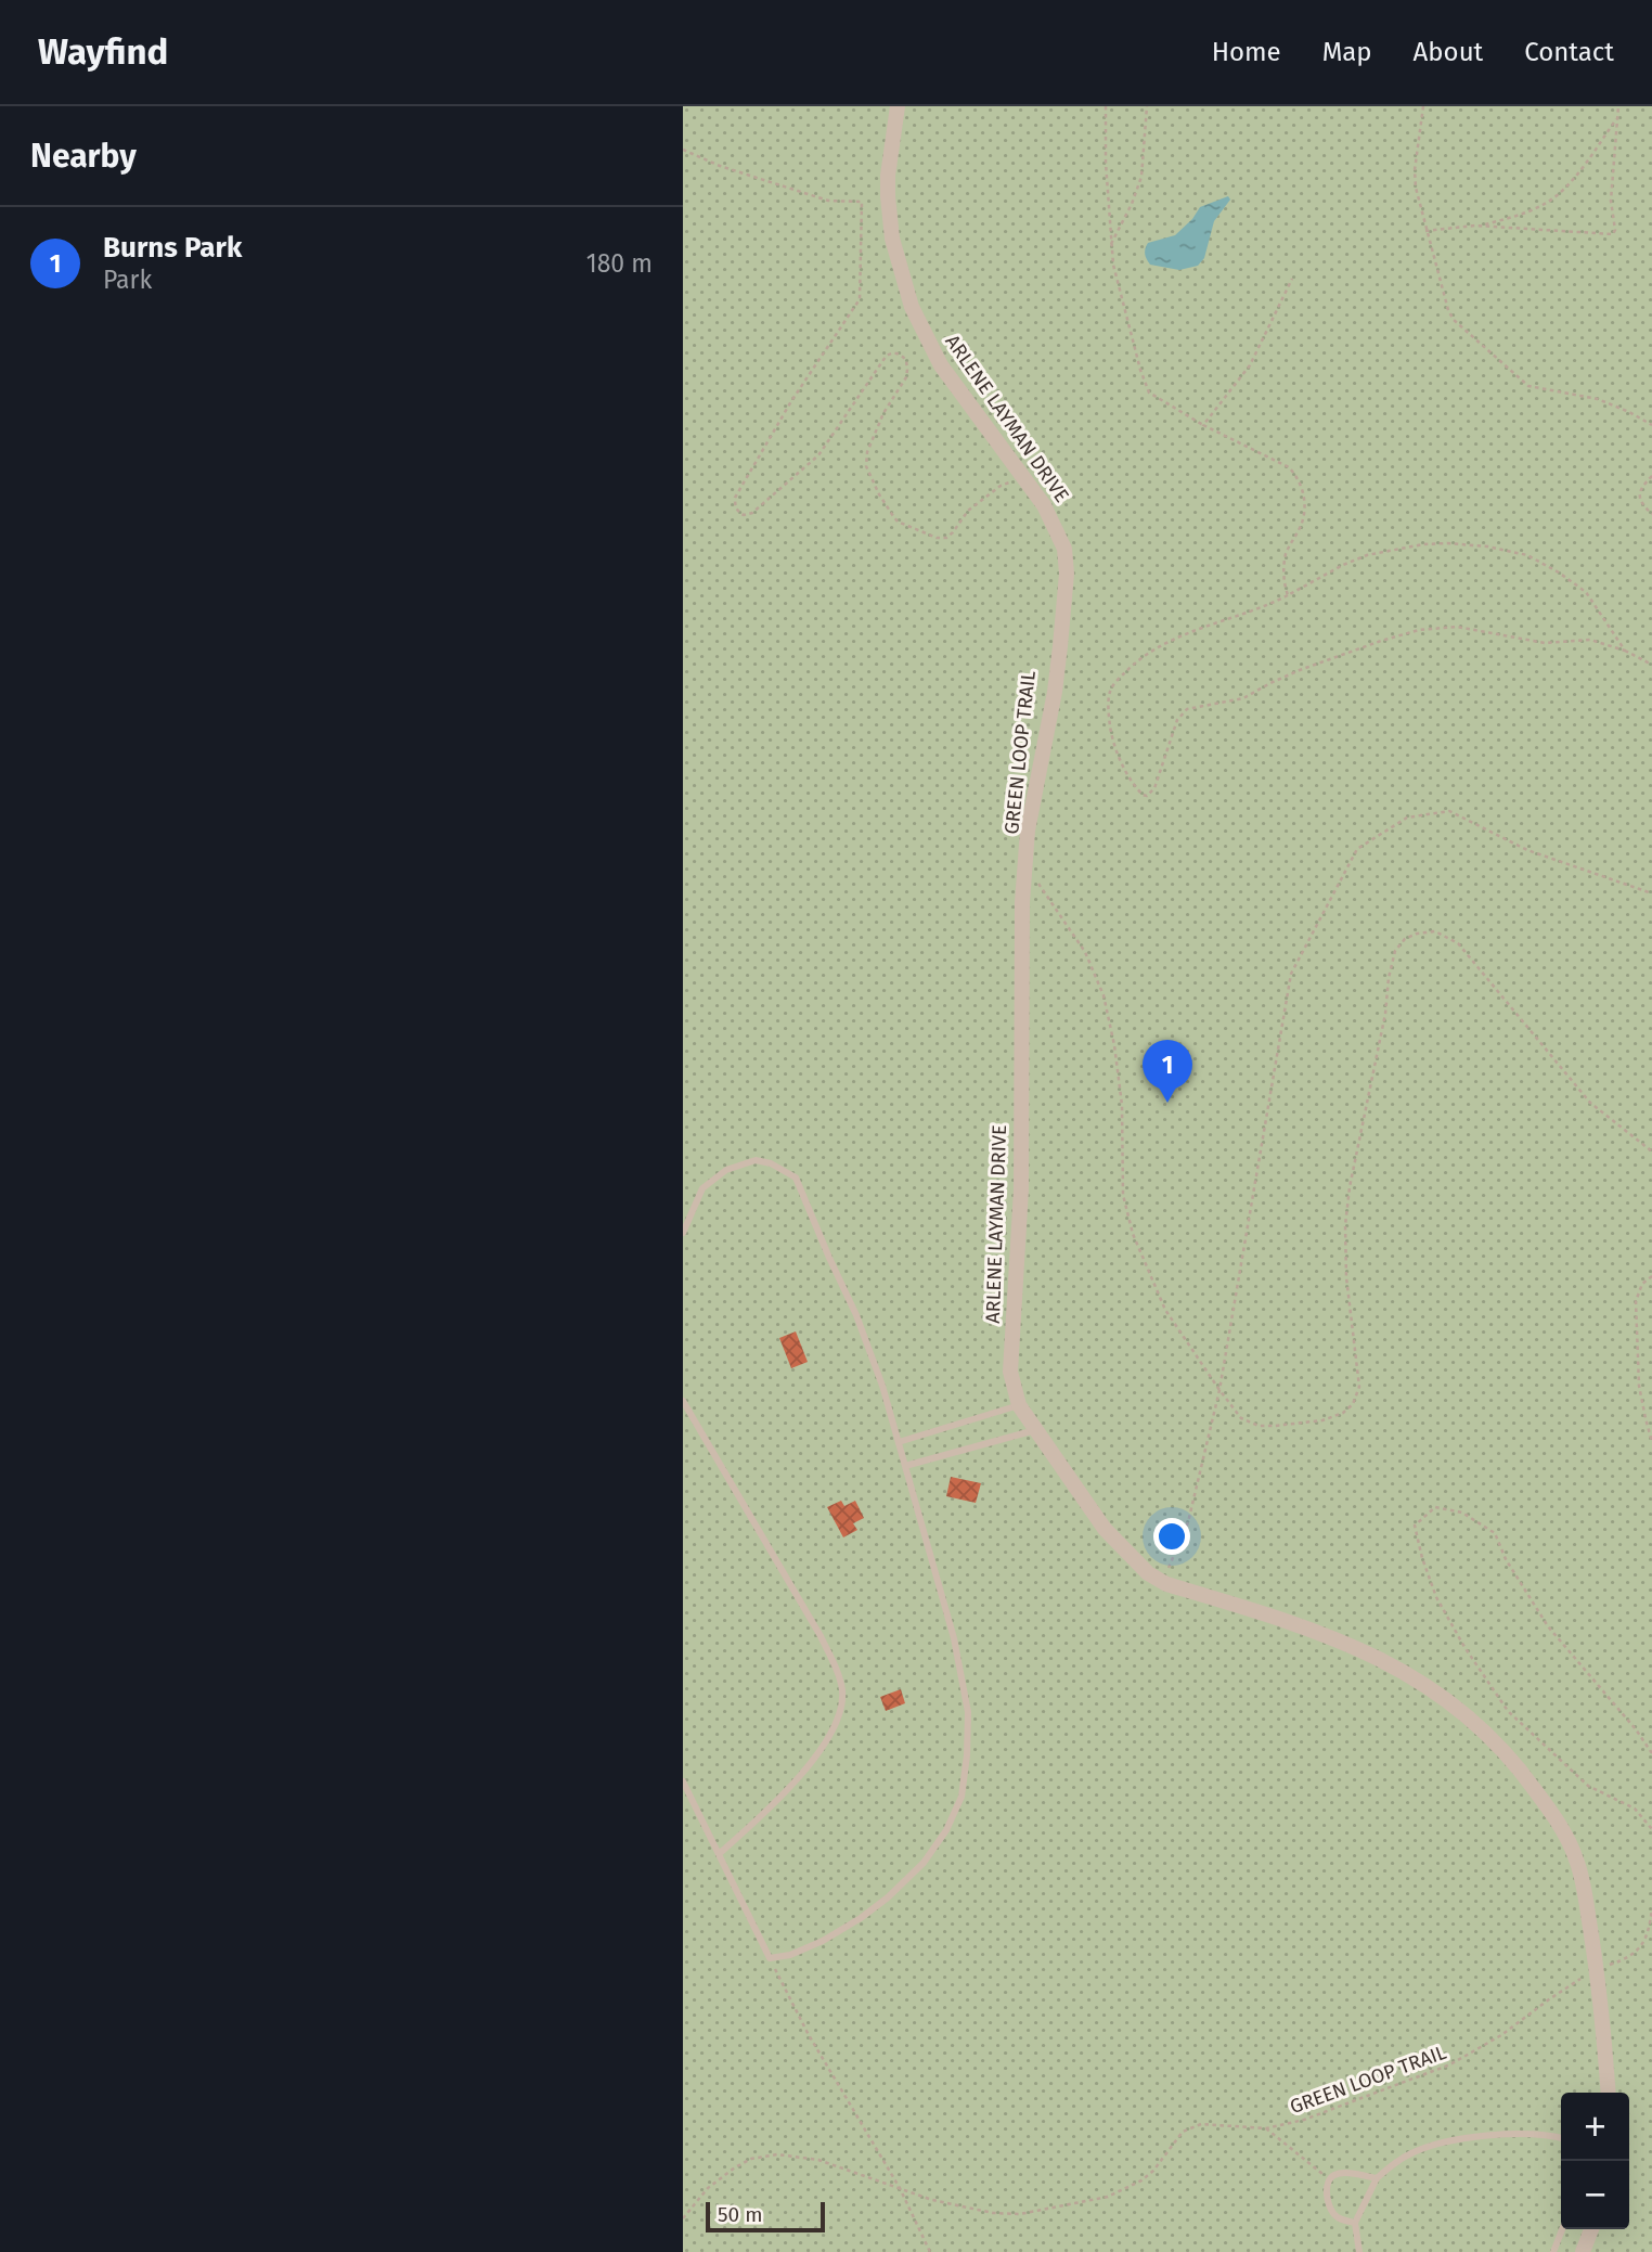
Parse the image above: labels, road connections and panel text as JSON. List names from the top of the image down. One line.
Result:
{"streets":{"street":["ARLENE LAYMAN DRIVE"],"path":["GREEN LOOP TRAIL"]},"crossings":[["ARLENE LAYMAN DRIVE","GREEN LOOP TRAIL"]],"scale_bar":"50 m","page":{"header":"Wayfind","nav":["Home","Map","About","Contact"],"heading":"Nearby","list":[{"mark":"1","name":"Burns Park","note":"Park","value":"180 m"}],"pins":"1","map_buttons":["+","−"],"scale":"50 m"}}
